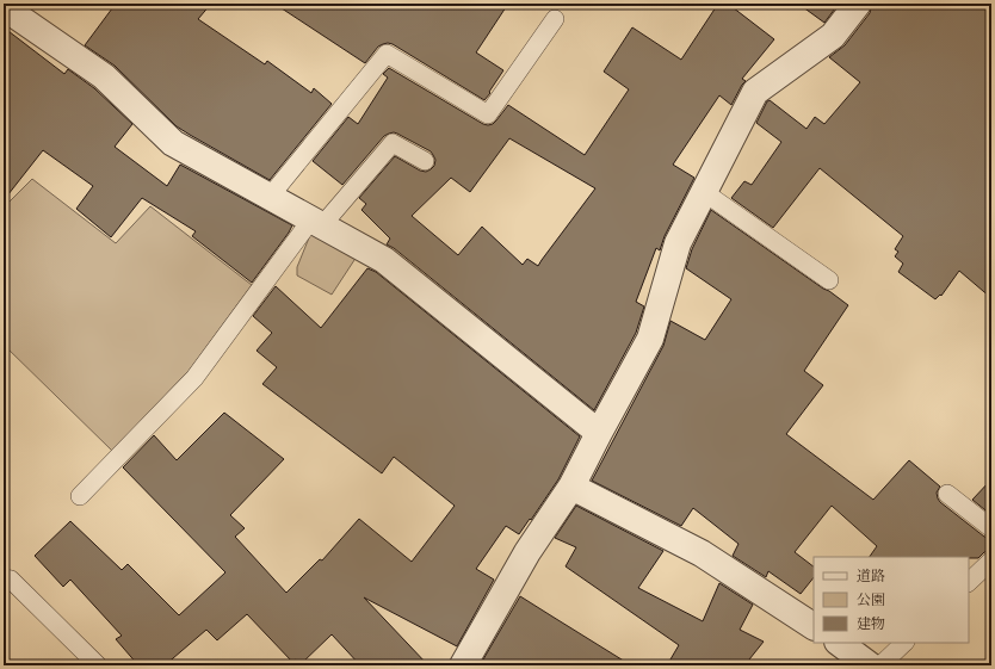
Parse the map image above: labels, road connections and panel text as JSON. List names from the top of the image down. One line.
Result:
{"legend":["道路","公園","建物"]}
